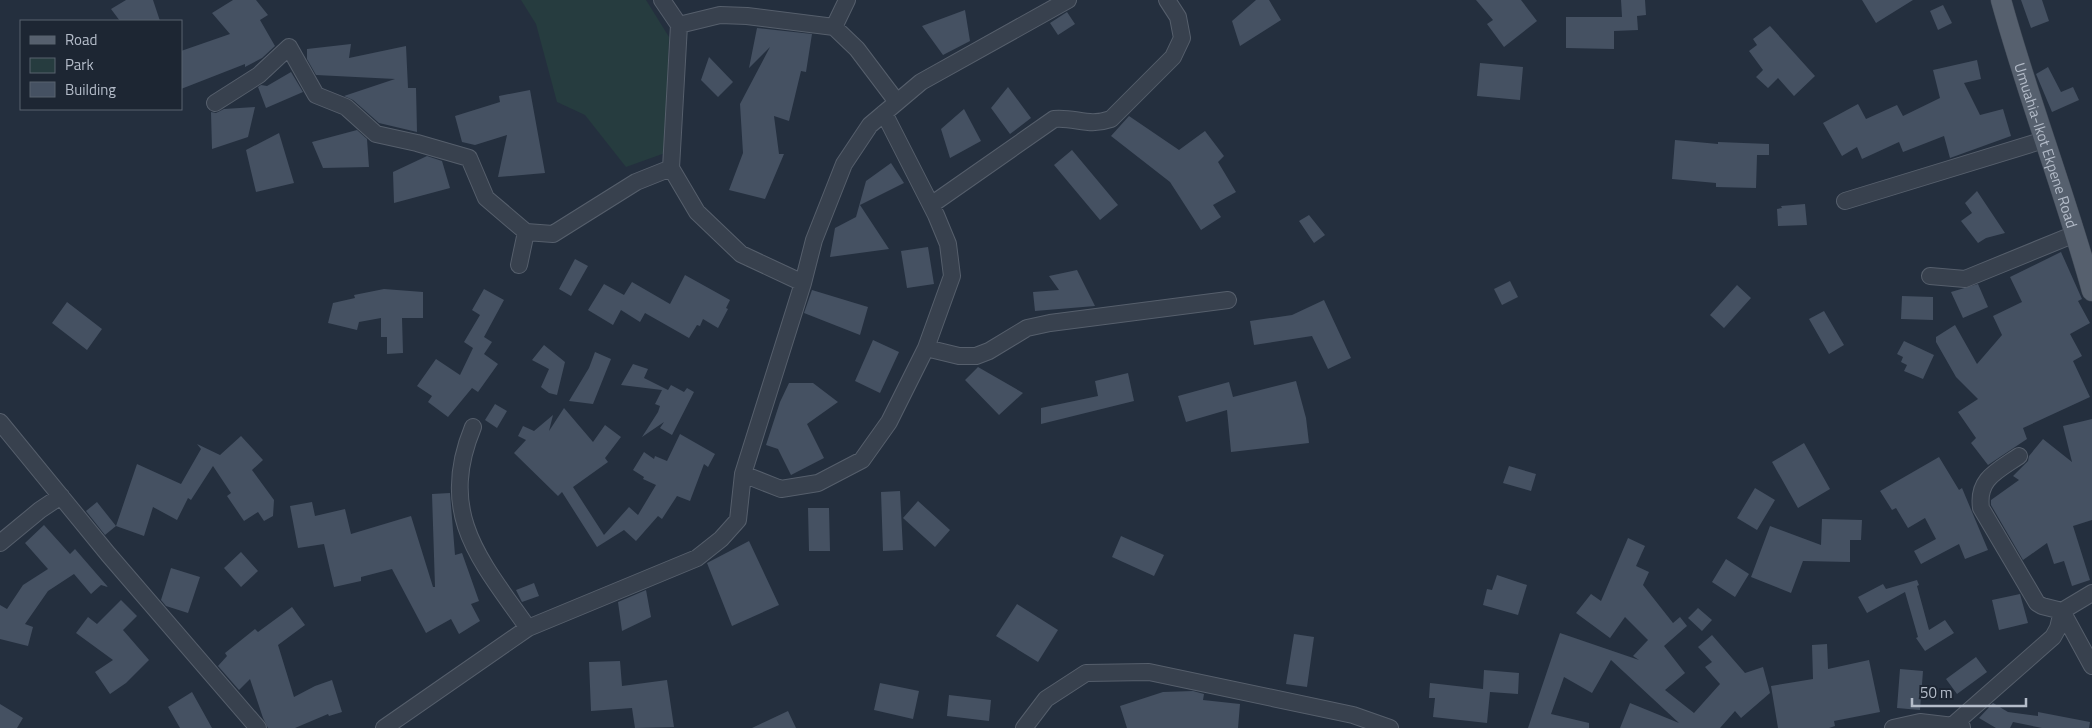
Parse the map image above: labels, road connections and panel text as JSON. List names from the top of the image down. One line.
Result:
{"streets":{"main road":["Umuahia-Ikot Ekpene Road"]},"legend":["Road","Park","Building"],"scale_bar":"50 m"}
